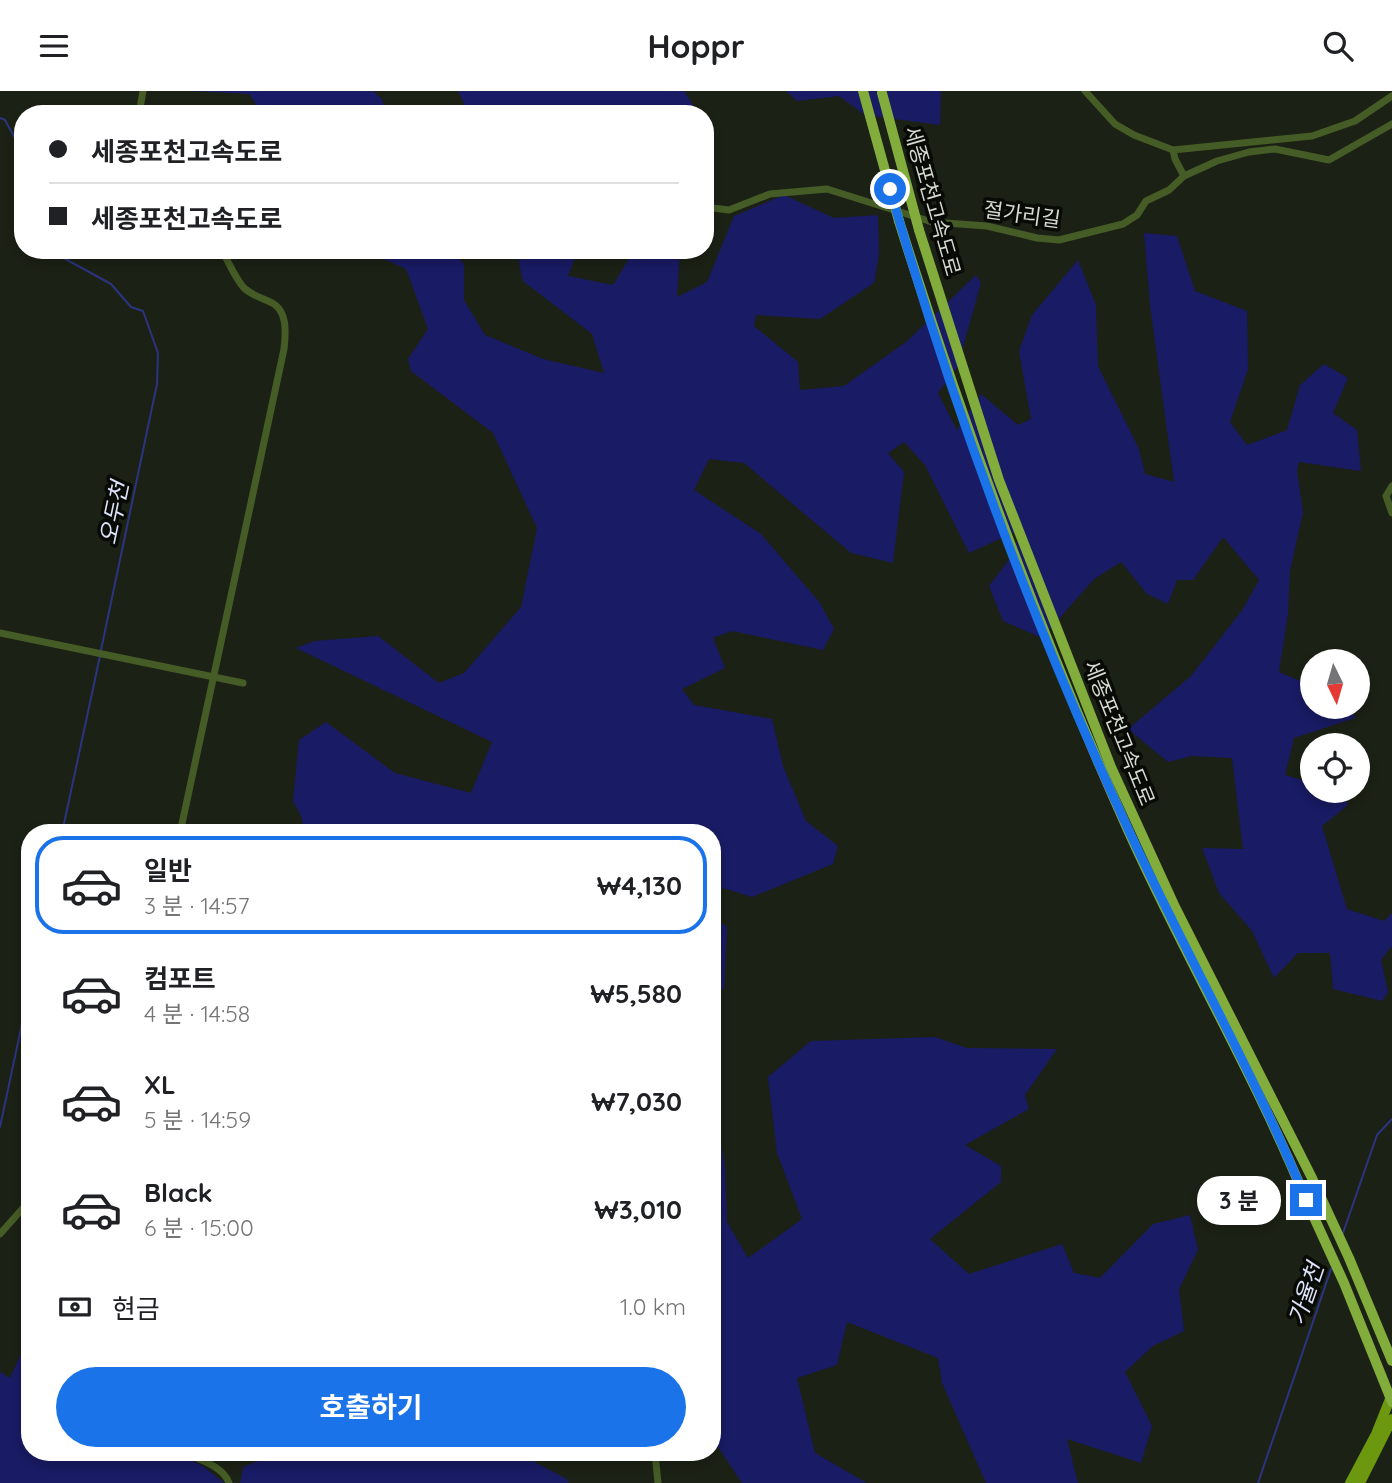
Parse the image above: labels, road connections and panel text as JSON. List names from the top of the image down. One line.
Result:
{"streets":{"highway":["세종포천고속도로"],"street":["절가리길"]},"water":["오두천","가율천"],"north":"bottom","page":{"header":"Hoppr","banner":["세종포천고속도로","세종포천고속도로"],"list":[{"name":"일반","note":"3 분 · 14:57","value":"₩4,130"},{"name":"컴포트","note":"4 분 · 14:58","value":"₩5,580"},{"name":"XL","note":"5 분 · 14:59","value":"₩7,030"},{"name":"Black","note":"6 분 · 15:00","value":"₩3,010"}],"bubble":"3 분","pay":["현금","1.0 km"],"buttons":"호출하기"}}
